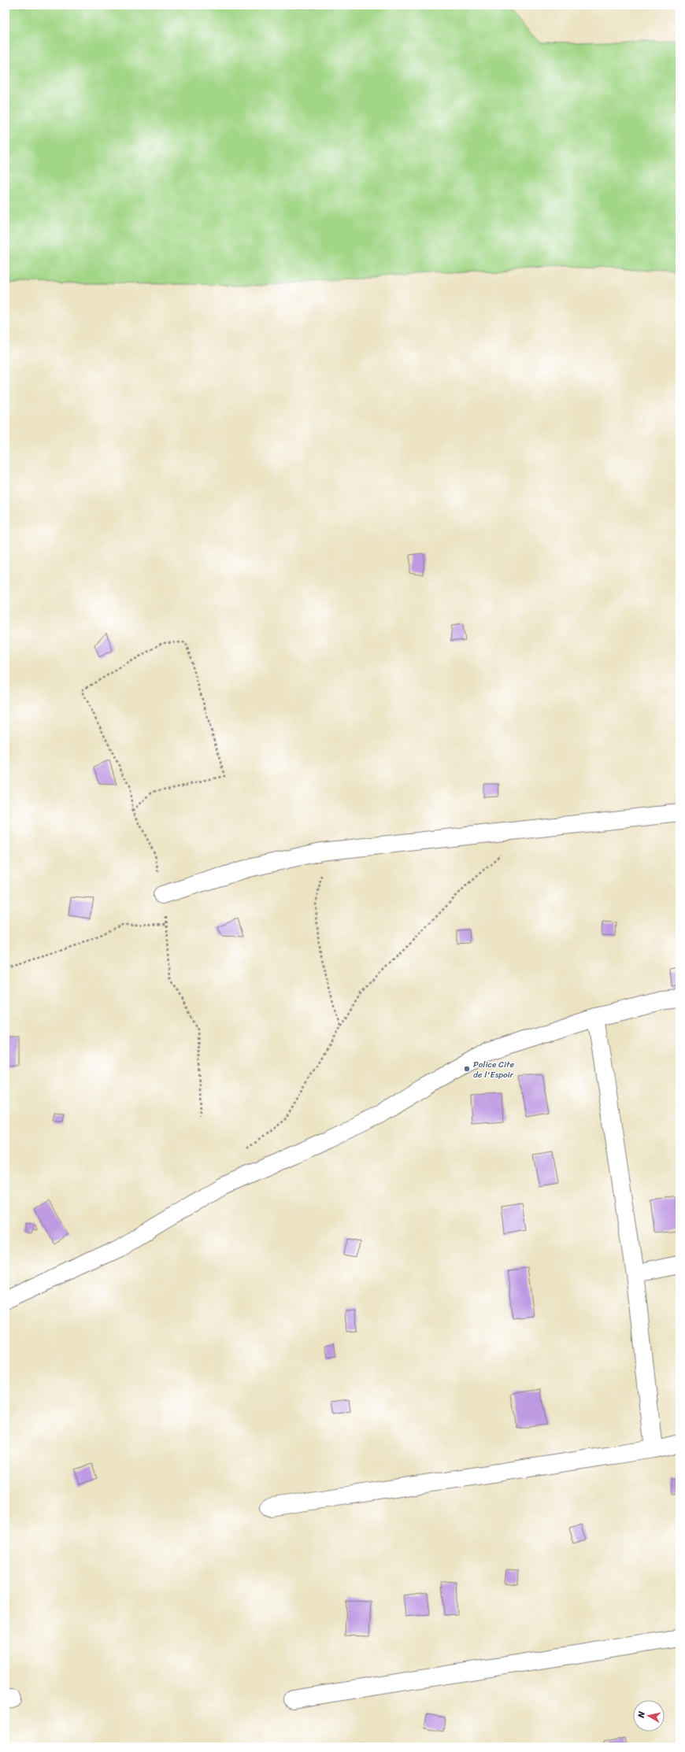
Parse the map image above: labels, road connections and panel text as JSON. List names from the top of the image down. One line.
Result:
{"places":["Police Cite de l'Espoir"],"north":"left"}
